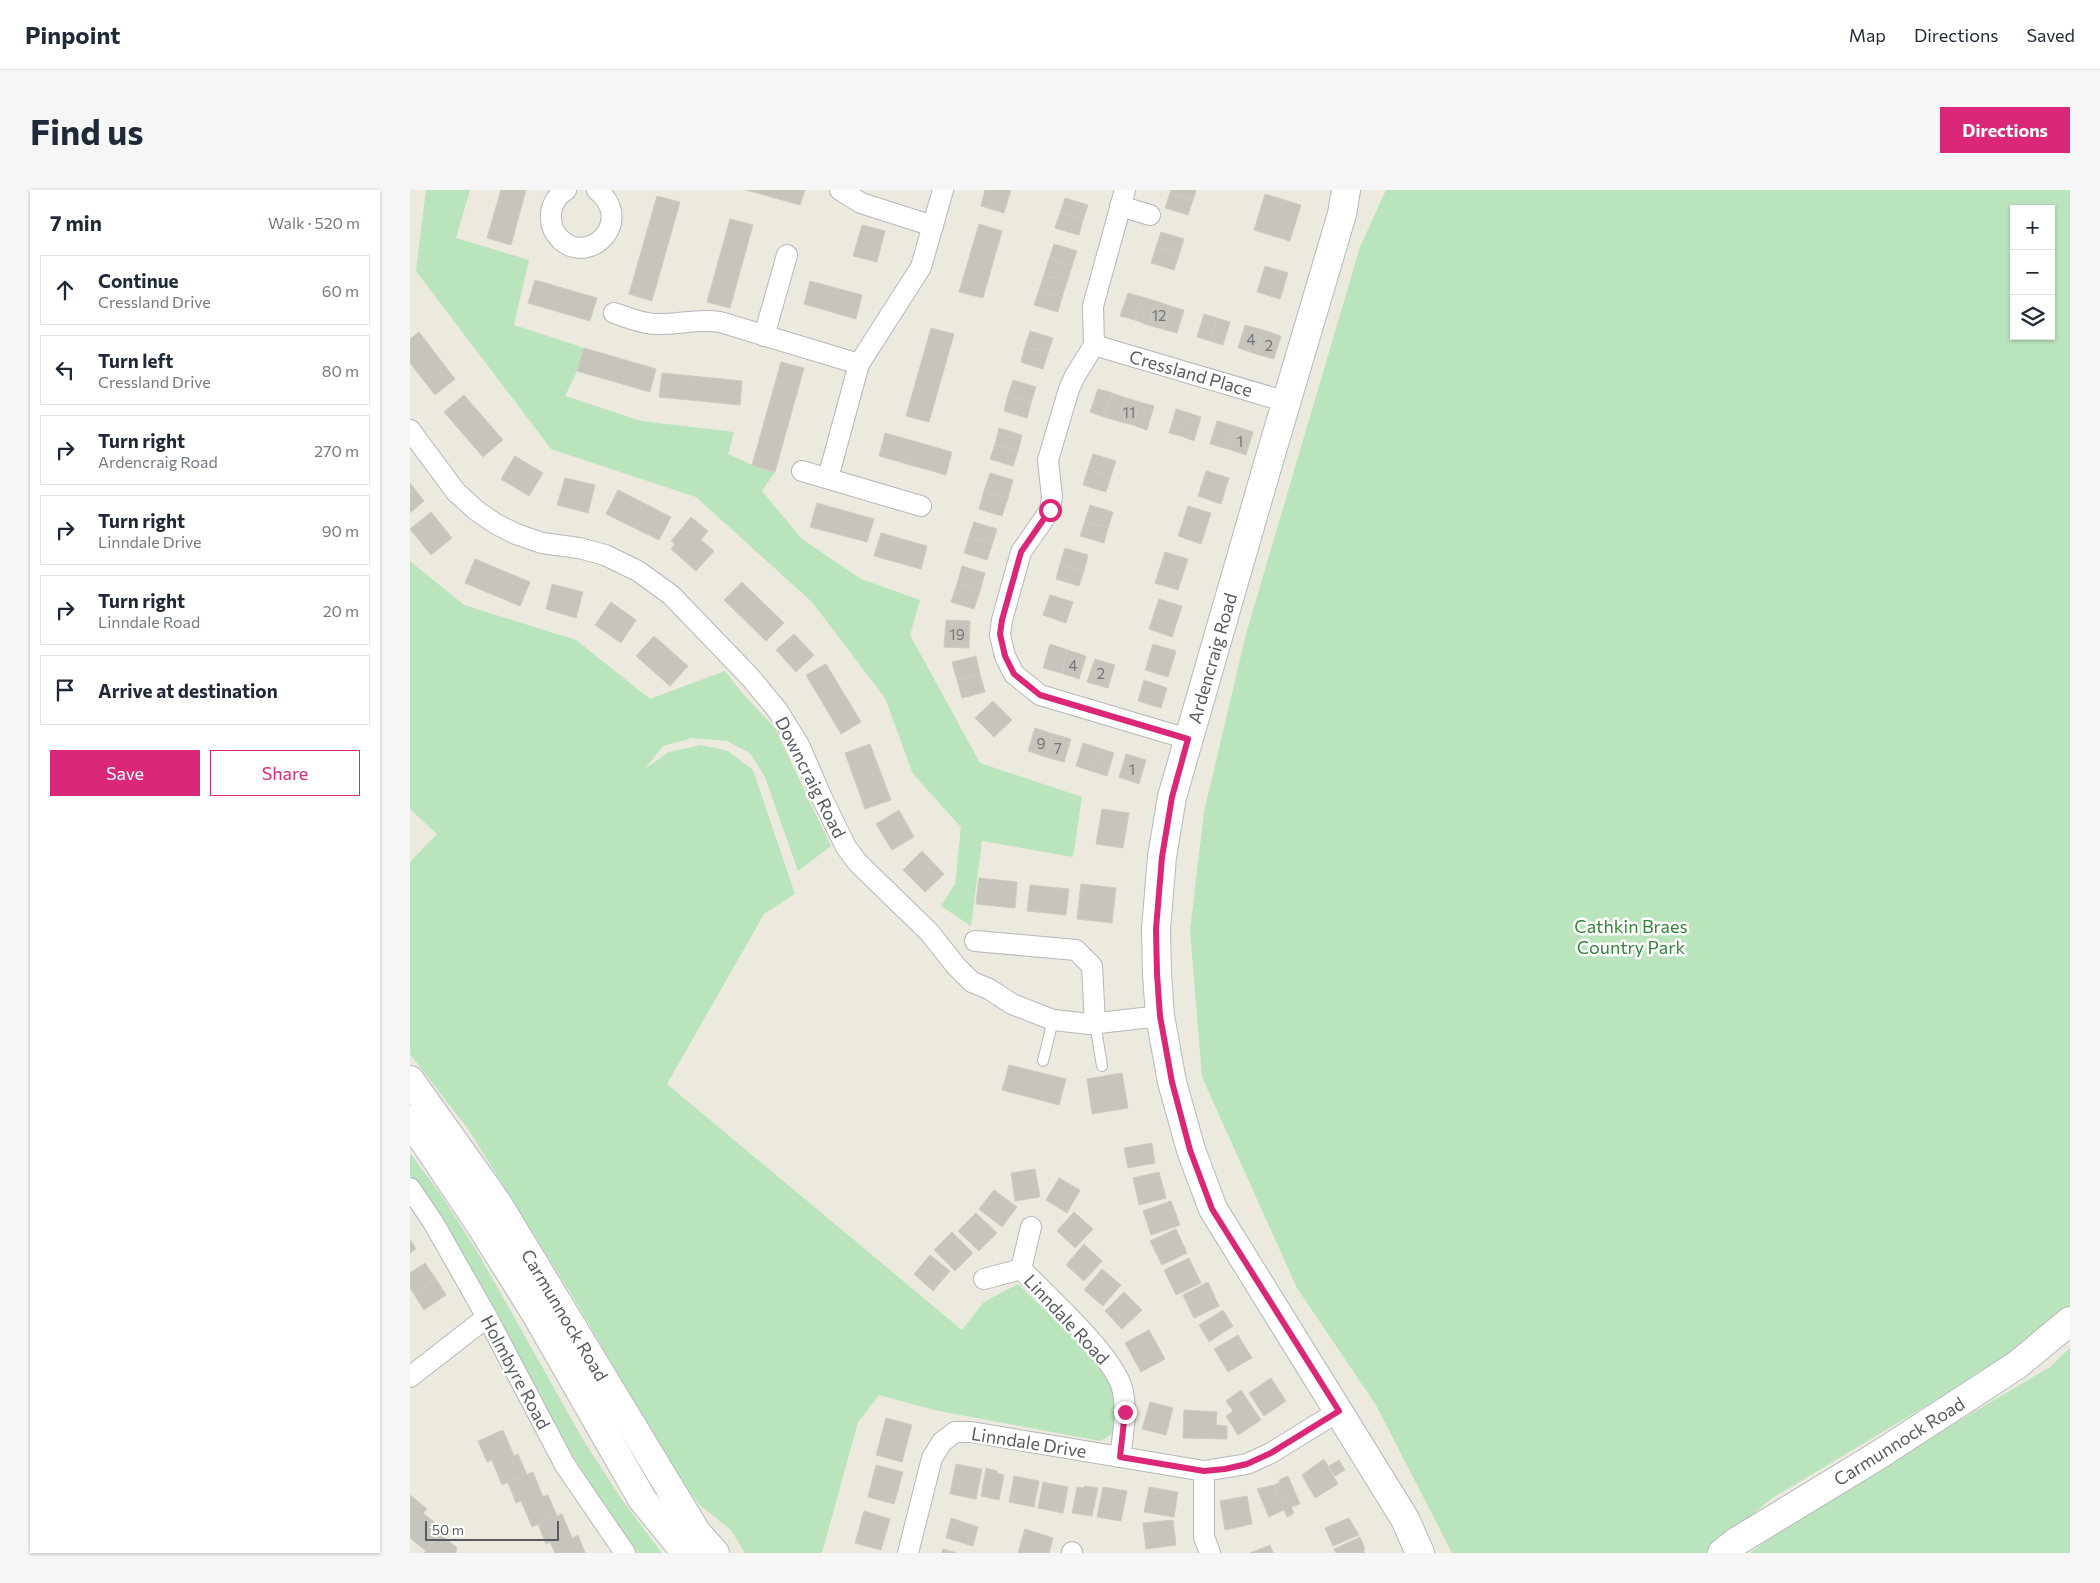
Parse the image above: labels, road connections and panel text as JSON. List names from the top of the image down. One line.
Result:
{"streets":{"street":["Cressland Place","Ardencraig Road","Downcraig Road","Carmunnock Road","Linndale Road","Holmbyre Road","Linndale Drive"]},"crossings":[["Cressland Place","Ardencraig Road"],["Ardencraig Road","Downcraig Road"],["Ardencraig Road","Linndale Drive"],["Linndale Road","Linndale Drive"]],"parks":["Cathkin Braes Country Park"],"house_numbers":["12","4","2","11","1","19","4","2","9","7","1"],"scale_bar":"50 m","page":{"header":"Pinpoint","nav":["Map","Directions","Saved"],"buttons":["Directions",["Save","Share"]],"title":"Find us","heading":["7 min","Walk · 520 m"],"map_buttons":["+","−"],"list":[["Continue","Cressland Drive","60 m"],["Turn left","Cressland Drive","80 m"],["Turn right","Ardencraig Road","270 m"],["Turn right","Linndale Drive","90 m"],["Turn right","Linndale Road","20 m"],"Arrive at destination"],"scale":"50 m"}}
